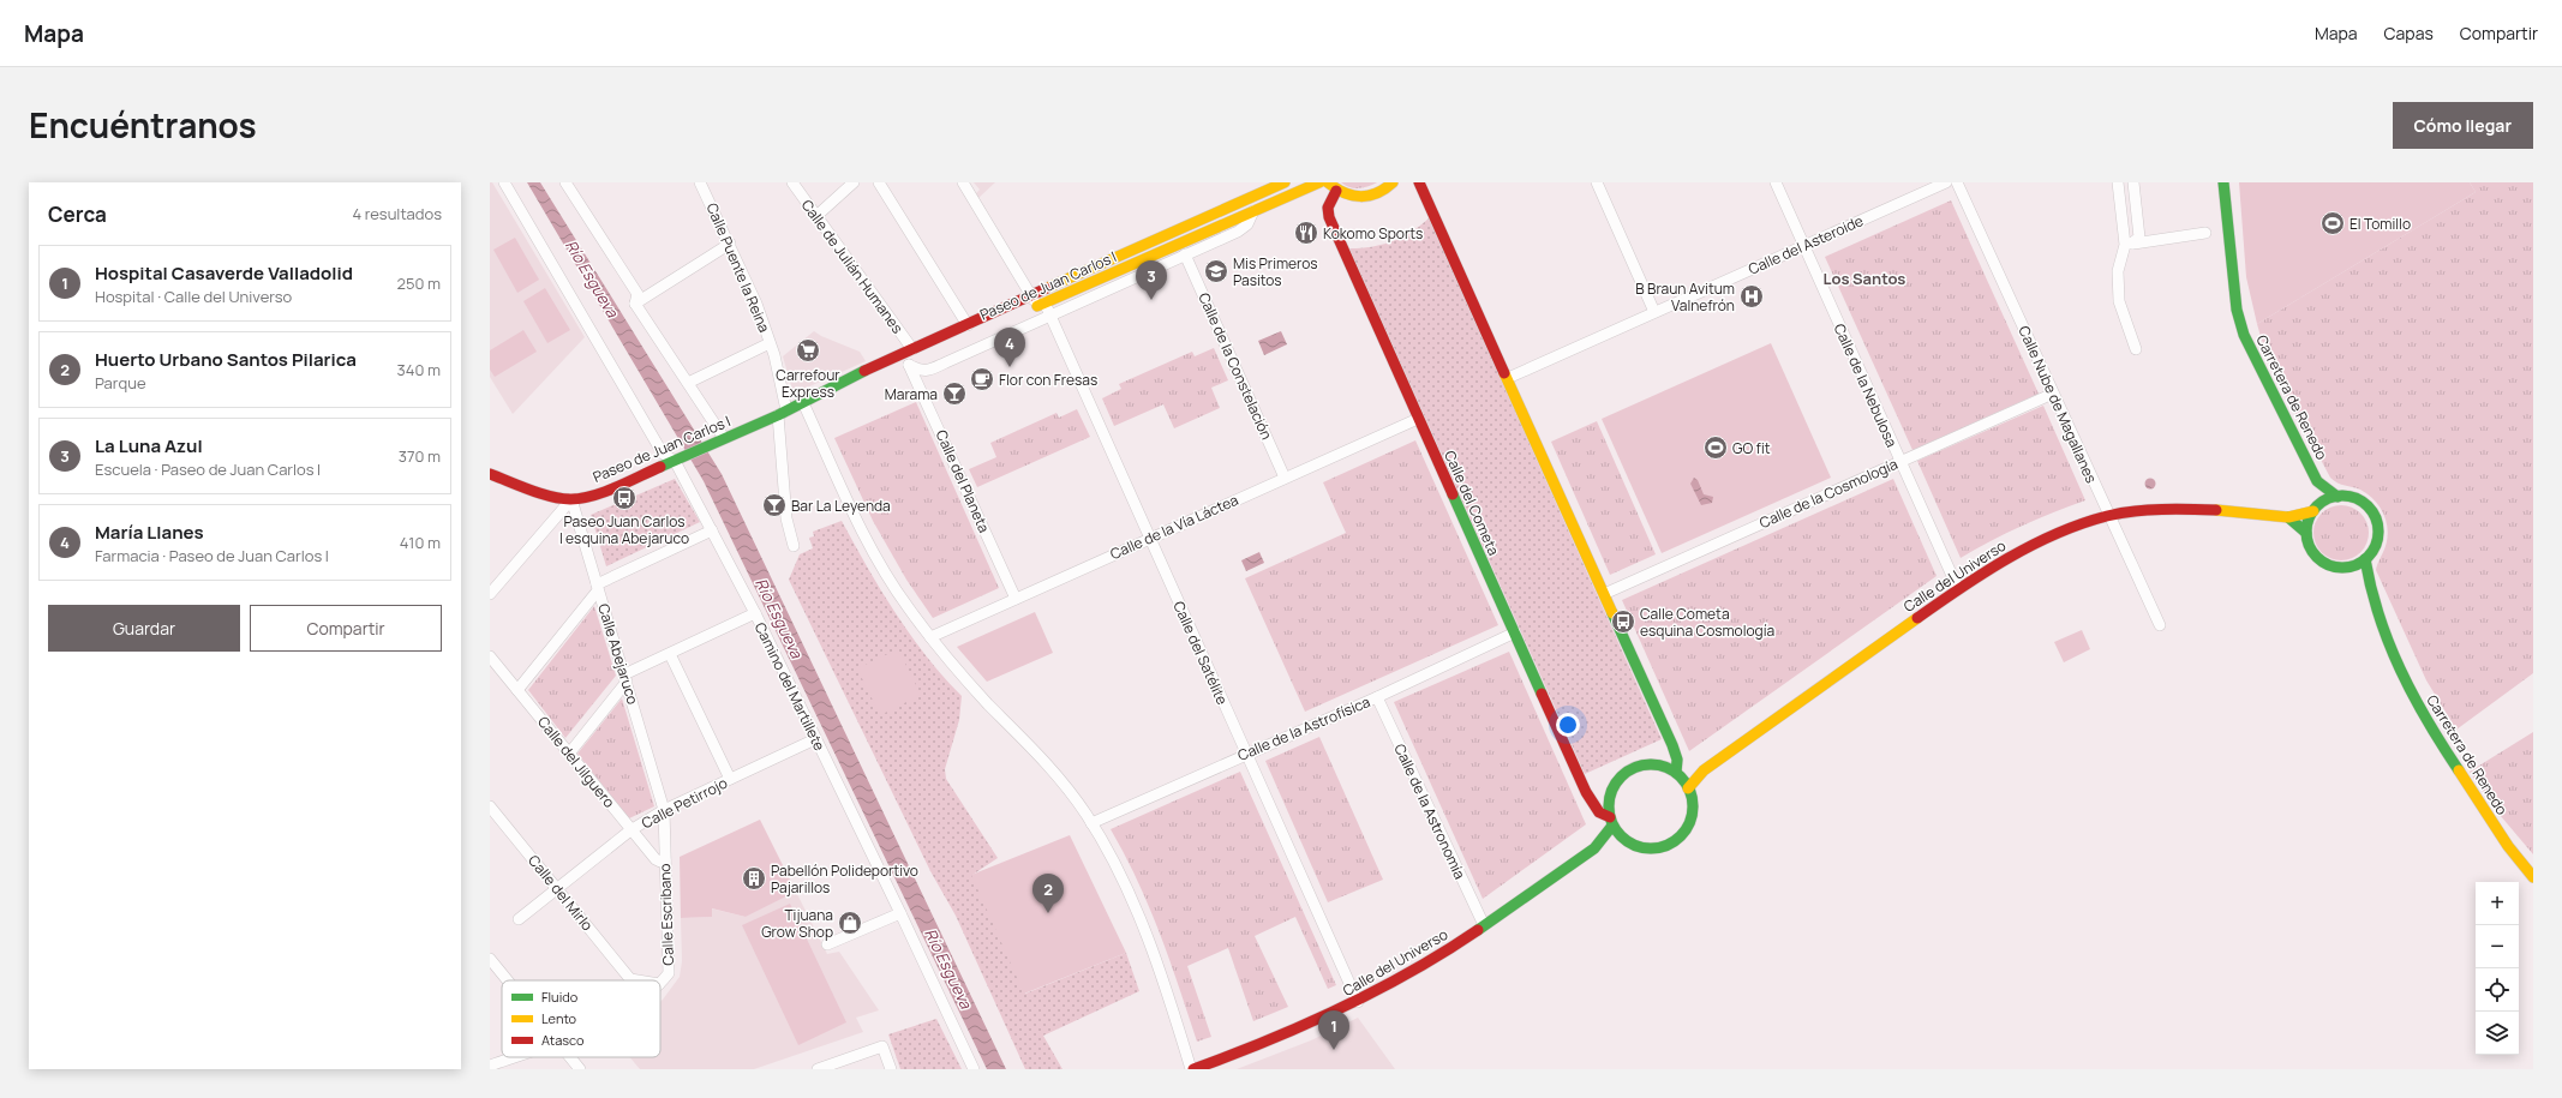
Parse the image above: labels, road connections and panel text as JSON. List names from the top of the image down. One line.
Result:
{"streets":{"street":["Calle del Asteroide","Calle de Julián Humanes","Calle Puente la Reina","Paseo de Juan Carlos I","Calle de la Constelación","Calle de la Nebulosa","Carretera de Renedo","Calle Nube de Magallanes","Calle del Planeta","Calle de la Cosmología","Calle del Cometa","Calle de la Vía Láctea","Calle del Universo","Calle del Satélite","Calle Abejaruco","Camino del Martillete","Calle de la Astrofísica","Calle del Jilguero","Calle Petirrojo","Calle de la Astronomía","Calle del Mirlo","Calle Escribano"]},"crossings":[["Calle del Asteroide","Calle de la Nebulosa"],["Calle de Julián Humanes","Paseo de Juan Carlos I"],["Calle Puente la Reina","Paseo de Juan Carlos I"],["Paseo de Juan Carlos I","Calle del Satélite"],["Paseo de Juan Carlos I","Calle Abejaruco"],["Paseo de Juan Carlos I","Camino del Martillete"],["Calle de la Constelación","Calle de la Vía Láctea"],["Calle de la Nebulosa","Calle de la Cosmología"],["Calle de la Nebulosa","Calle del Universo"],["Carretera de Renedo","Calle del Universo"],["Calle Nube de Magallanes","Calle de la Cosmología"],["Calle Nube de Magallanes","Calle del Universo"],["Calle del Planeta","Calle de la Vía Láctea"],["Calle del Cometa","Calle de la Vía Láctea"],["Calle del Cometa","Calle del Universo"],["Calle del Cometa","Calle de la Astrofísica"],["Calle de la Vía Láctea","Calle del Satélite"],["Calle del Universo","Calle del Satélite"],["Calle del Universo","Calle de la Astronomía"],["Calle del Satélite","Calle de la Astrofísica"],["Calle Abejaruco","Calle Petirrojo"],["Calle Abejaruco","Calle Escribano"],["Camino del Martillete","Calle Petirrojo"],["Calle de la Astrofísica","Calle de la Astronomía"],["Calle del Jilguero","Calle Petirrojo"],["Calle del Jilguero","Calle Escribano"],["Calle Petirrojo","Calle del Mirlo"],["Calle Petirrojo","Calle Escribano"]],"districts":["Los Santos"],"water":["Río Esgueva"],"places":{"sports":["El Tomillo","GO fit"],"restaurant":["Kokomo Sports"],"school or university":["Mis Primeros Pasitos"],"hospital":["B Braun Avitum Valnefrón"],"supermarket":["Carrefour Express"],"cafe":["Flor con Fresas"],"bar":["Marama","Bar La Leyenda"],"bus stop":["Paseo Juan Carlos I esquina Abejaruco","Calle Cometa esquina Cosmología"],"building":["Pabellón Polideportivo Pajarillos"],"shop":["Tijuana Grow Shop"]},"legend":["Fluido","Lento","Atasco"],"page":{"header":"Mapa","nav":["Mapa","Capas","Compartir"],"title":"Encuéntranos","buttons":["Cómo llegar",["Guardar","Compartir"]],"heading":["Cerca","4 resultados"],"list":[{"mark":"1","name":"Hospital Casaverde Valladolid","note":"Hospital · Calle del Universo","value":"250 m"},{"mark":"2","name":"Huerto Urbano Santos Pilarica","note":"Parque","value":"340 m"},{"mark":"3","name":"La Luna Azul","note":"Escuela · Paseo de Juan Carlos I","value":"370 m"},{"mark":"4","name":"María Llanes","note":"Farmacia · Paseo de Juan Carlos I","value":"410 m"}],"pins":["3","4","2","1"],"map_buttons":["+","−"]}}
